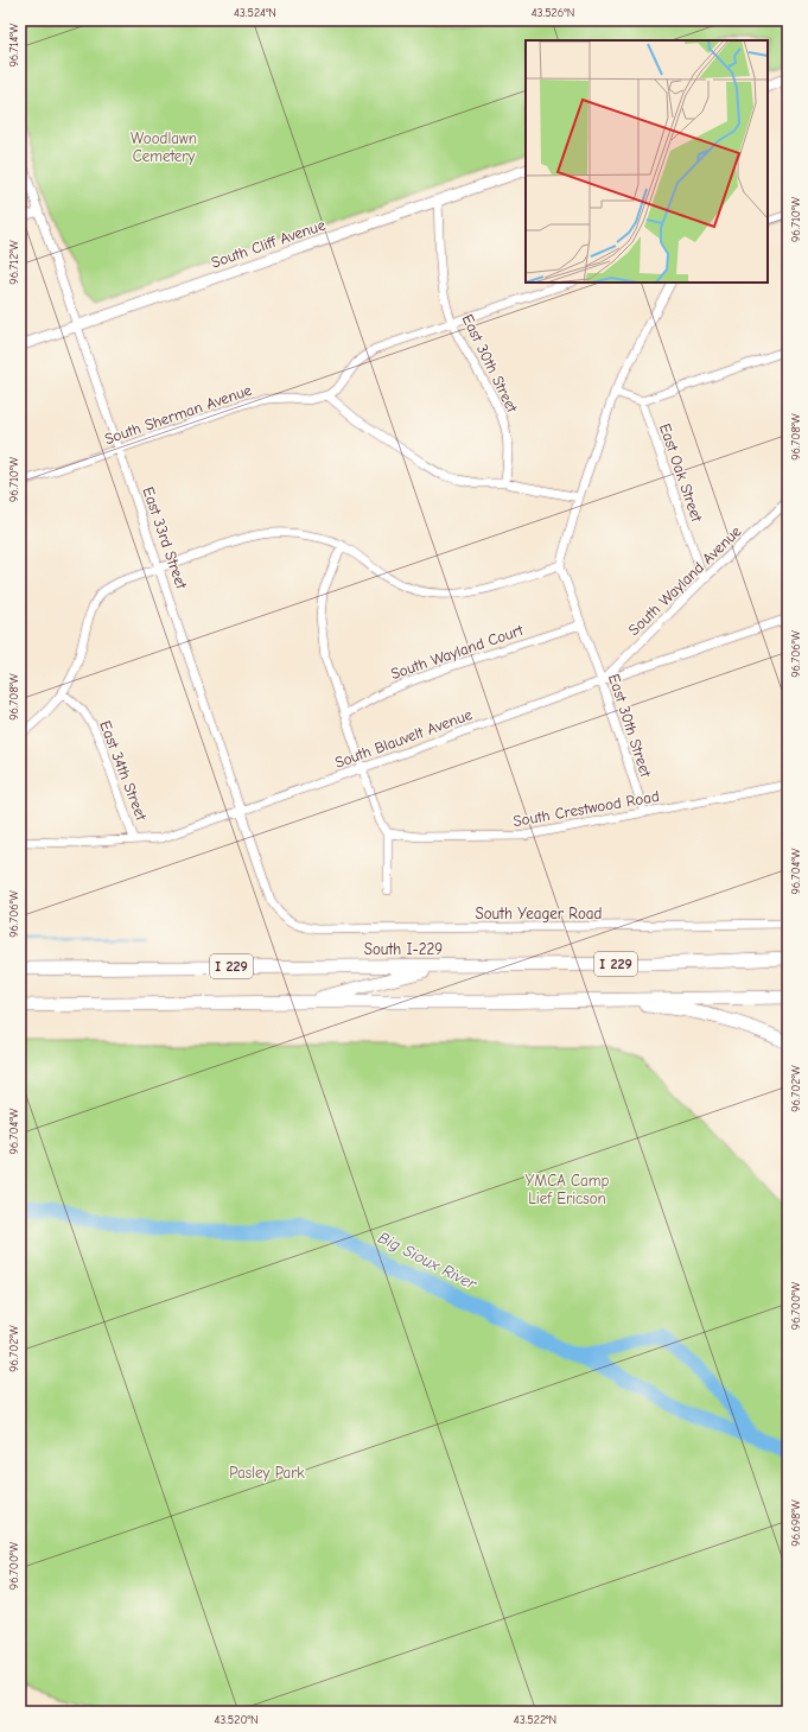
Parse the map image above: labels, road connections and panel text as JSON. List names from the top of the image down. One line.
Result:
{"streets":{"highway":["South I-229","I 229"],"main road":["South Cliff Avenue"],"street":["East 30th Street","South Sherman Avenue","East Oak Street","East 33rd Street","South Wayland Avenue","South Wayland Court","South Blauvelt Avenue","East 34th Street","South Crestwood Road","South Yeager Road"]},"crossings":[["South Cliff Avenue","East 30th Street"],["South Cliff Avenue","East 33rd Street"],["East 30th Street","South Wayland Avenue"],["East 30th Street","South Wayland Court"],["East 30th Street","South Blauvelt Avenue"],["East 30th Street","South Crestwood Road"],["South Sherman Avenue","East 33rd Street"],["East Oak Street","South Wayland Avenue"],["East 33rd Street","South Blauvelt Avenue"],["East 33rd Street","South Yeager Road"],["South Wayland Avenue","South Blauvelt Avenue"],["South Blauvelt Avenue","East 34th Street"]],"water":["Big Sioux River"],"parks":["Woodlawn Cemetery","YMCA Camp Lief Ericson","Pasley Park"],"coordinates":["43.524°N","43.526°N","96.714°W","96.710°W","96.712°W","96.708°W","96.706°W","96.704°W","96.702°W","96.700°W","96.698°W","43.520°N","43.522°N"]}
